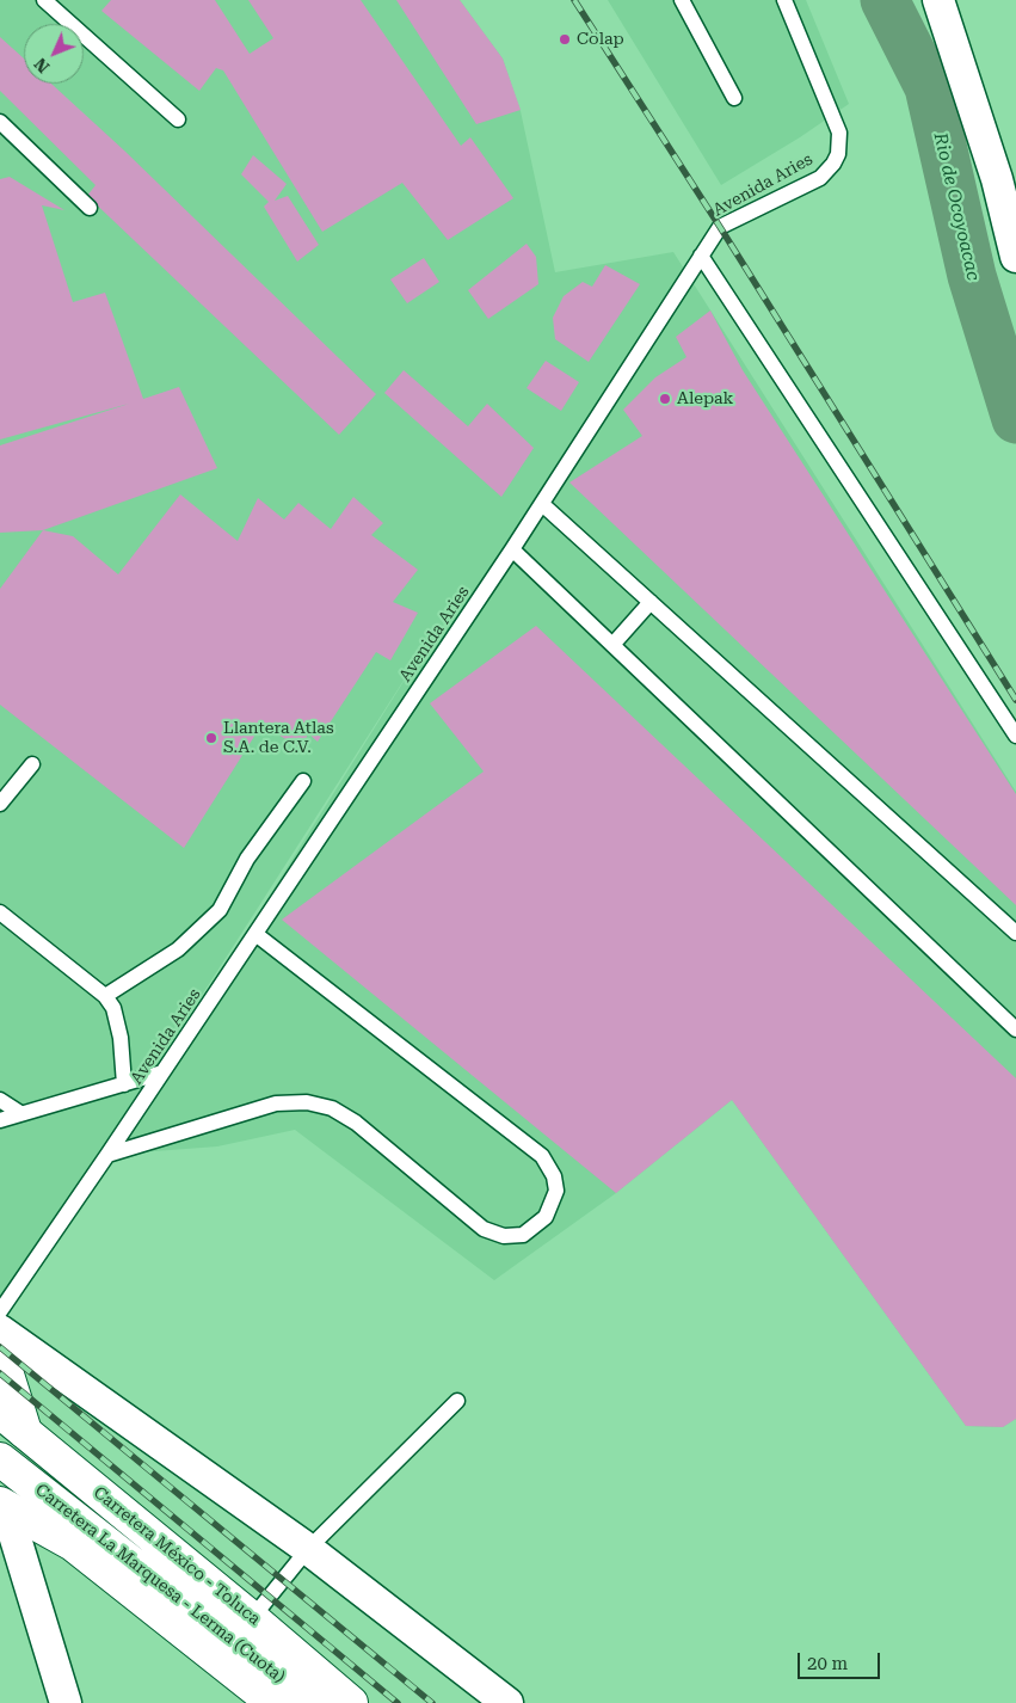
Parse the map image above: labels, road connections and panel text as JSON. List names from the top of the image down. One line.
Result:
{"streets":{"main road":["Carretera México - Toluca","Carretera La Marquesa - Lerma (Cuota)"],"lane":["Avenida Aries"]},"water":["Rio de Ocoyoacac"],"places":["Colap","Alepak","Llantera Atlas S.A. de C.V."],"scale_bar":"20 m","north":"bottom left"}
